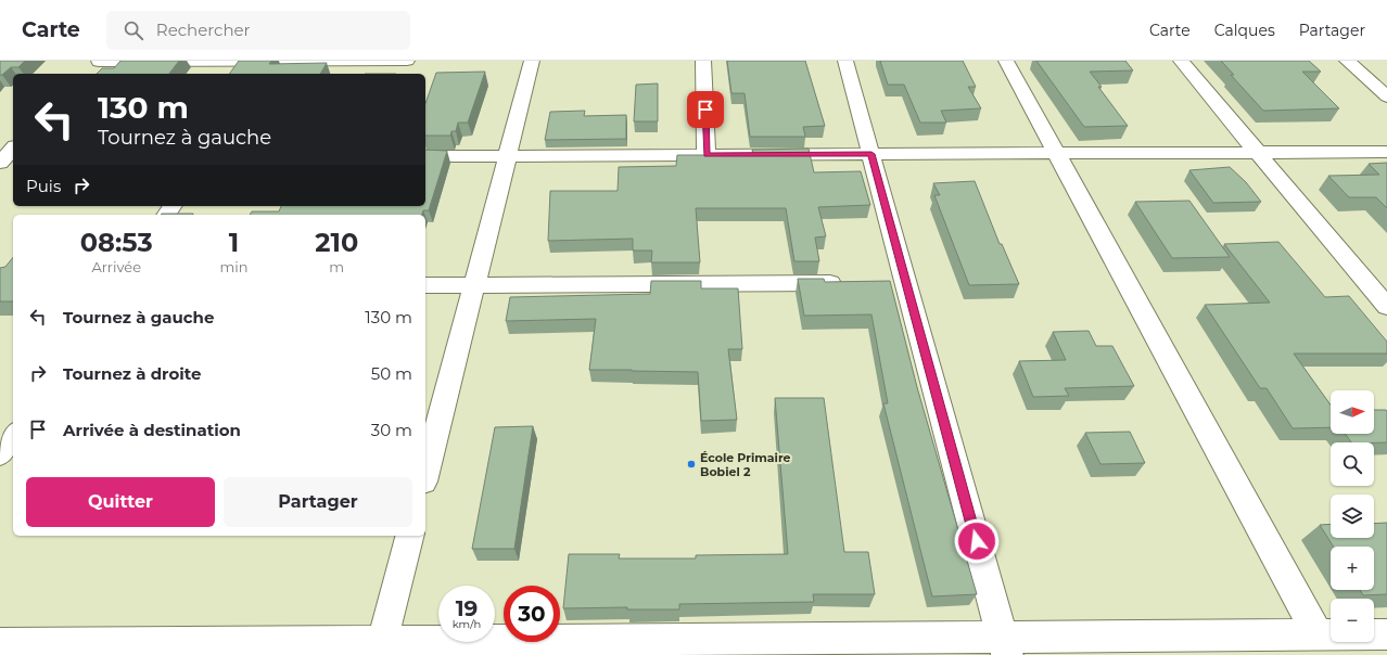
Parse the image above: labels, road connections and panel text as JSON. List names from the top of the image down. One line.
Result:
{"places":["École Primaire Bobiel 2"],"north":"right","page":{"header":"Carte","search":"Rechercher","nav":["Carte","Calques","Partager"],"turn":["130 m","Tournez à gauche"],"then":"Puis","eta":["08:53","Arrivée","1","min","210","m"],"list":[{"name":"Tournez à gauche","value":"130 m"},{"name":"Tournez à droite","value":"50 m"},{"name":"Arrivée à destination","value":"30 m"}],"map_buttons":["+","−"],"buttons":["Quitter","Partager"],"speed":"19 km/h","limit":"30"}}
